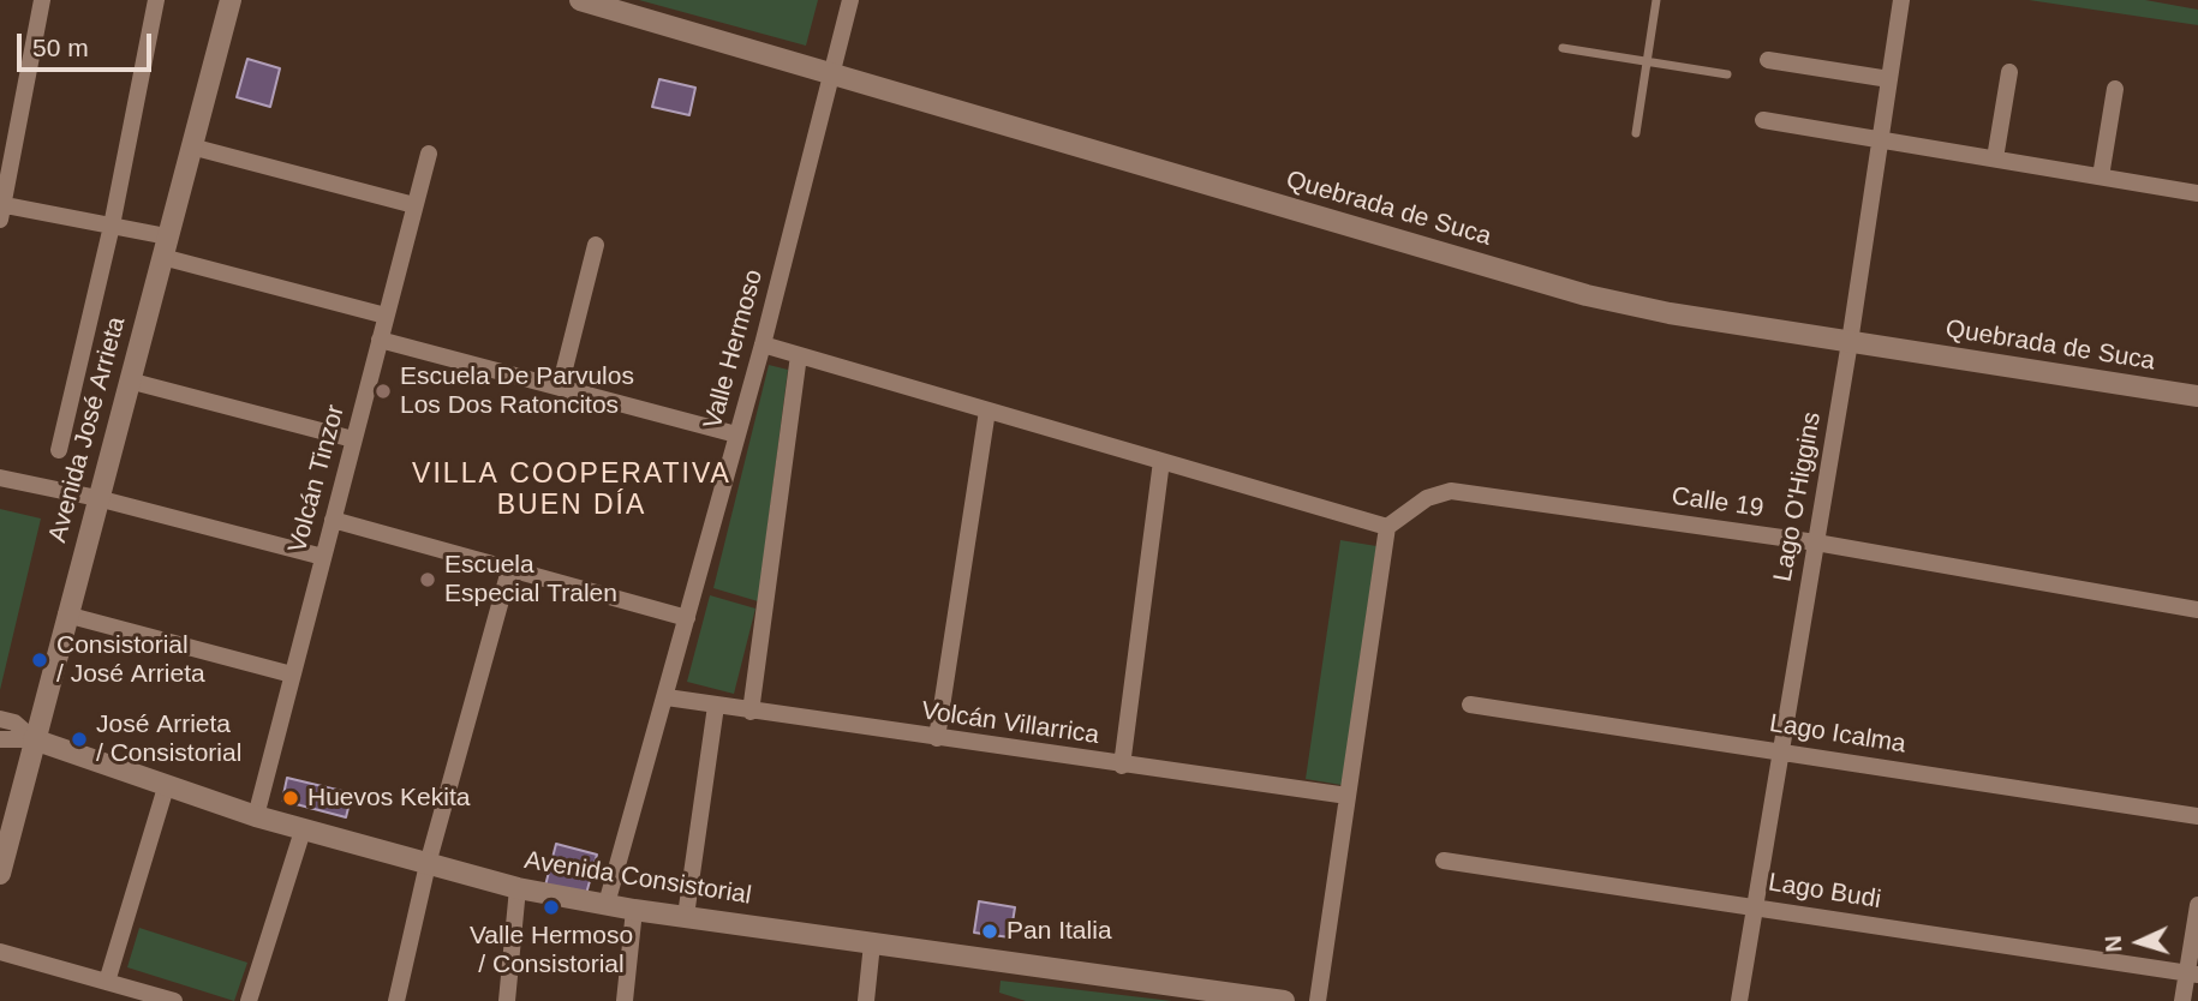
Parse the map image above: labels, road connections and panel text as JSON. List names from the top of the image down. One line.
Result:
{"streets":{"street":["Quebrada de Suca","Valle Hermoso","Avenida José Arrieta","Volcán Tinzor","Lago O'Higgins","Calle 19","Volcán Villarrica","Lago Icalma","Avenida Consistorial","Lago Budi"]},"crossings":[["Quebrada de Suca","Valle Hermoso"],["Quebrada de Suca","Lago O'Higgins"],["Valle Hermoso","Volcán Villarrica"],["Valle Hermoso","Avenida Consistorial"],["Avenida José Arrieta","Avenida Consistorial"],["Volcán Tinzor","Avenida Consistorial"],["Lago O'Higgins","Calle 19"],["Lago O'Higgins","Lago Icalma"],["Lago O'Higgins","Lago Budi"]],"districts":["VILLA COOPERATIVA BUEN DÍA"],"places":["Escuela De Parvulos Los Dos Ratoncitos","Escuela Especial Tralen","Consistorial / José Arrieta","José Arrieta / Consistorial","Huevos Kekita","Valle Hermoso / Consistorial","Pan Italia"],"scale_bar":"50 m","north":"left"}
